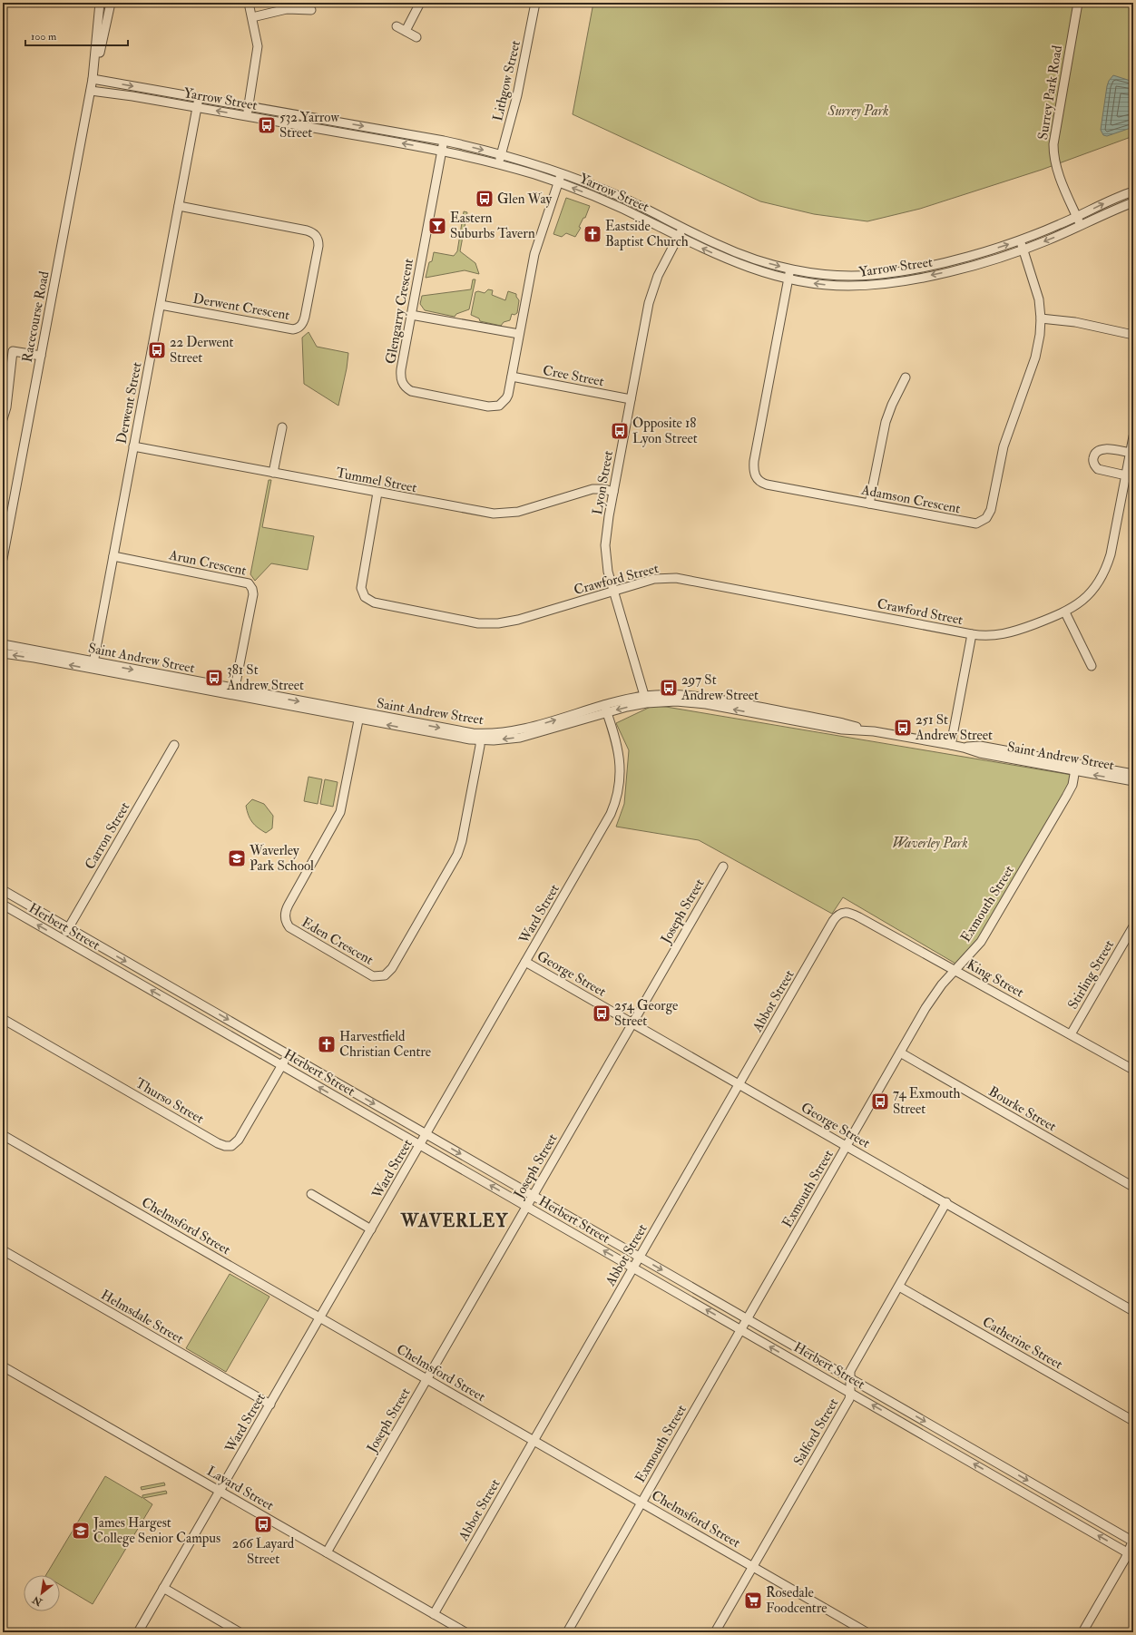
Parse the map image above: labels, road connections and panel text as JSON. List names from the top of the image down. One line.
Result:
{"streets":{"street":["Lithgow Street","Surrey Park Road","Yarrow Street","Derwent Crescent","Glengarry Crescent","Racecourse Road","Cree Street","Derwent Street","Tummel Street","Lyon Street","Adamson Crescent","Arun Crescent","Crawford Street","Saint Andrew Street","Carron Street","Exmouth Street","Joseph Street","Ward Street","Herbert Street","Eden Crescent","George Street","Stirling Street","King Street","Abbot Street","Thurso Street","Bourke Street","Chelmsford Street","Helmsdale Street","Catherine Street","Salford Street","Layard Street"]},"crossings":[["Lithgow Street","Yarrow Street"],["Surrey Park Road","Yarrow Street"],["Yarrow Street","Glengarry Crescent"],["Yarrow Street","Racecourse Road"],["Yarrow Street","Derwent Street"],["Yarrow Street","Lyon Street"],["Yarrow Street","Adamson Crescent"],["Derwent Crescent","Derwent Street"],["Glengarry Crescent","Cree Street"],["Cree Street","Lyon Street"],["Derwent Street","Tummel Street"],["Derwent Street","Arun Crescent"],["Derwent Street","Saint Andrew Street"],["Tummel Street","Lyon Street"],["Tummel Street","Crawford Street"],["Lyon Street","Crawford Street"],["Lyon Street","Saint Andrew Street"],["Arun Crescent","Saint Andrew Street"],["Saint Andrew Street","Exmouth Street"],["Saint Andrew Street","Ward Street"],["Saint Andrew Street","Eden Crescent"],["Carron Street","Herbert Street"],["Exmouth Street","Herbert Street"],["Exmouth Street","George Street"],["Exmouth Street","King Street"],["Exmouth Street","Bourke Street"],["Exmouth Street","Chelmsford Street"],["Joseph Street","Herbert Street"],["Joseph Street","George Street"],["Joseph Street","Chelmsford Street"],["Joseph Street","Layard Street"],["Ward Street","Herbert Street"],["Ward Street","George Street"],["Ward Street","Chelmsford Street"],["Ward Street","Helmsdale Street"],["Ward Street","Layard Street"],["Herbert Street","Abbot Street"],["Herbert Street","Thurso Street"],["Herbert Street","Salford Street"],["George Street","Abbot Street"],["George Street","Salford Street"],["Stirling Street","King Street"],["King Street","Abbot Street"],["Abbot Street","Chelmsford Street"],["Abbot Street","Layard Street"],["Chelmsford Street","Salford Street"],["Catherine Street","Salford Street"]],"districts":["WAVERLEY"],"parks":["Surrey Park","Waverley Park"],"places":{"bus stop":["532 Yarrow Street","Glen Way","22 Derwent Street","Opposite 18 Lyon Street","381 St Andrew Street","297 St Andrew Street","251 St Andrew Street","254 George Street","74 Exmouth Street","266 Layard Street"],"bar":["Eastern Suburbs Tavern"],"church":["Eastside Baptist Church","Harvestfield Christian Centre"],"school or university":["Waverley Park School","James Hargest College Senior Campus"],"supermarket":["Rosedale Foodcentre"]},"scale_bar":"100 m","north":"bottom left"}
